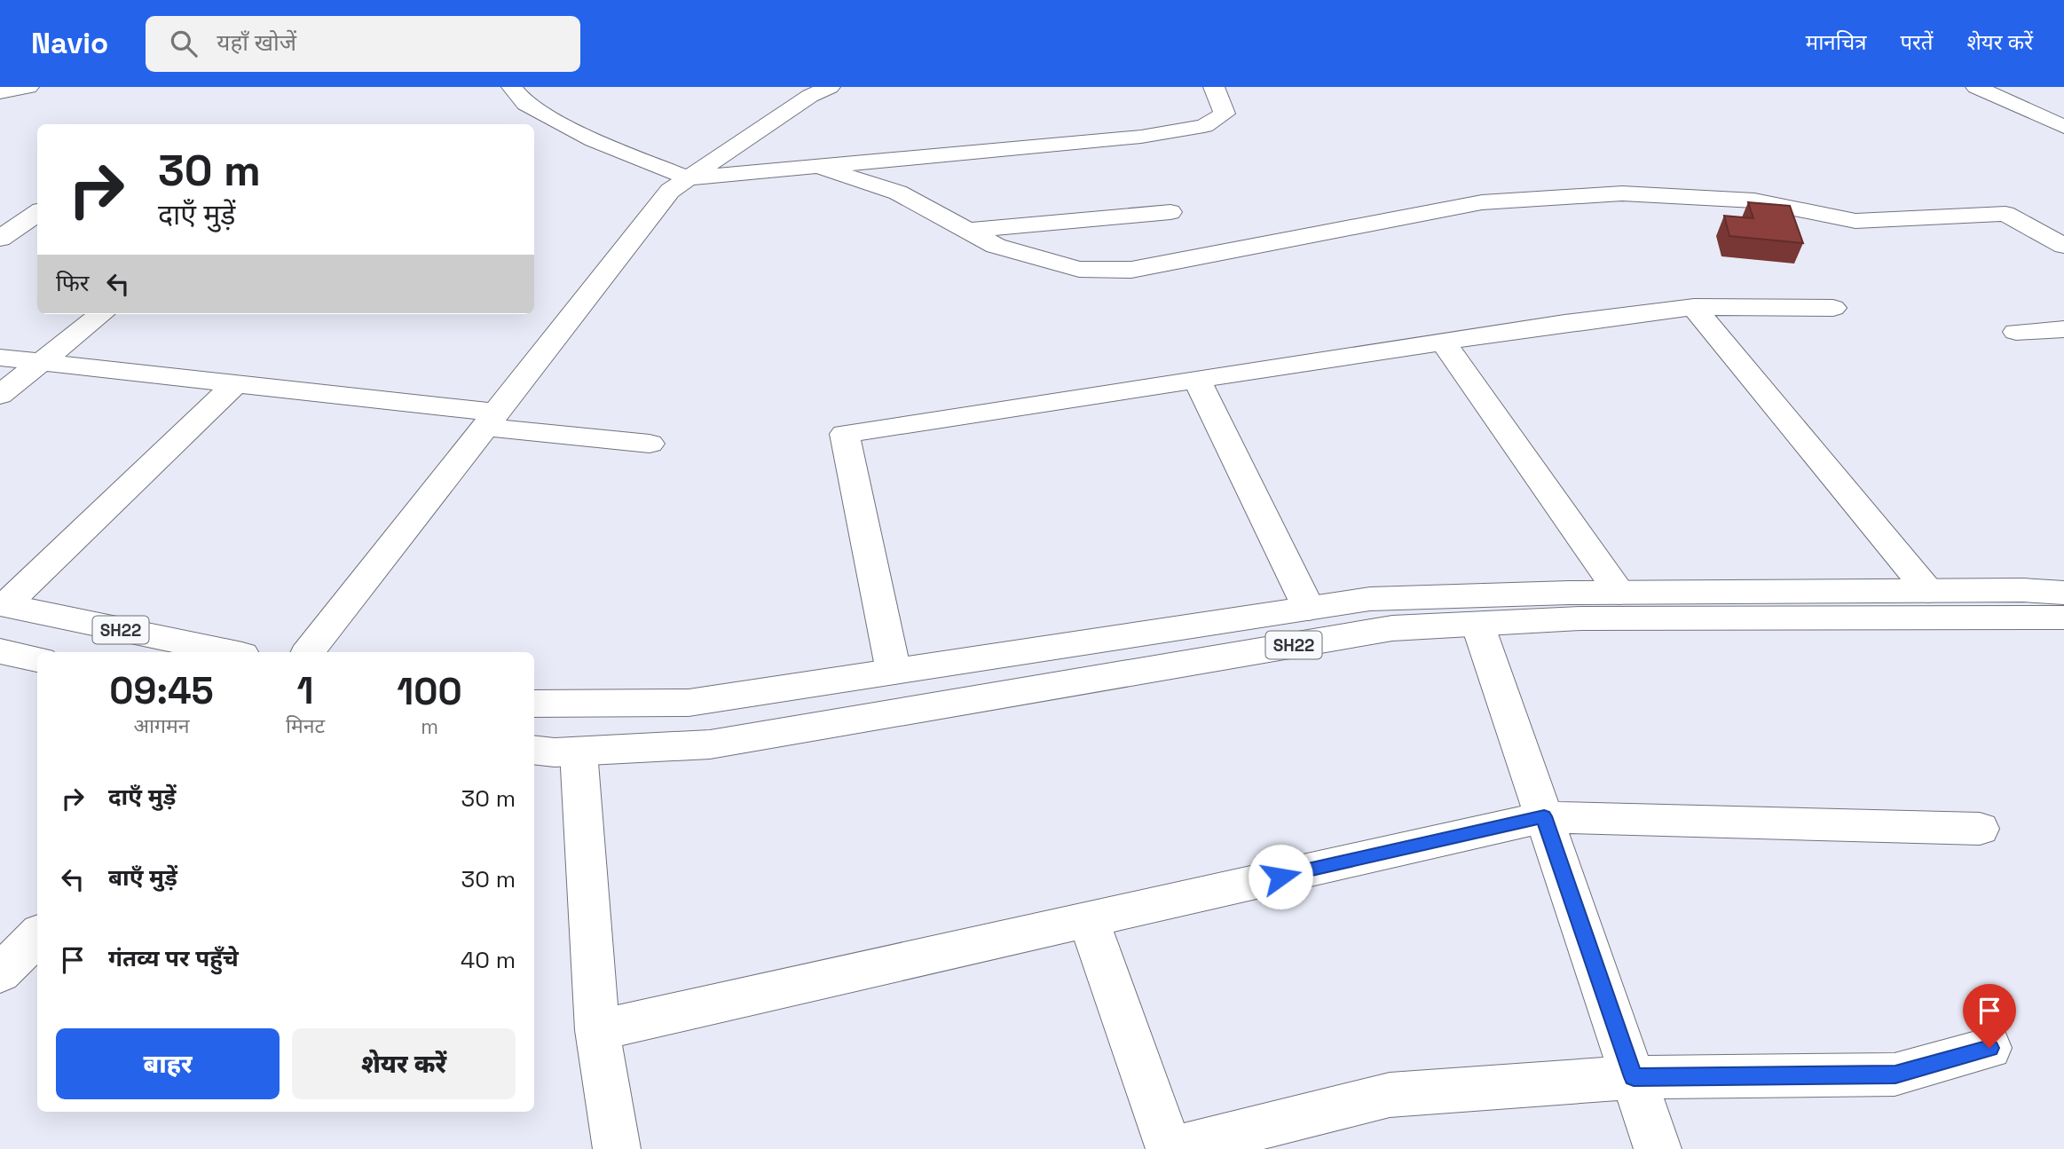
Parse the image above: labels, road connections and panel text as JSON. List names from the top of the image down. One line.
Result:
{"streets":{"street":["SH22"]},"page":{"header":"Navio","search":"यहाँ खोजें","nav":["मानचित्र","परतें","शेयर करें"],"turn":["30 m","दाएँ मुड़ें"],"then":"फिर","eta":["09:45","आगमन","1","मिनट","100","m"],"list":[{"name":"दाएँ मुड़ें","value":"30 m"},{"name":"बाएँ मुड़ें","value":"30 m"},{"name":"गंतव्य पर पहुँचे","value":"40 m"}],"buttons":["बाहर","शेयर करें"]}}
